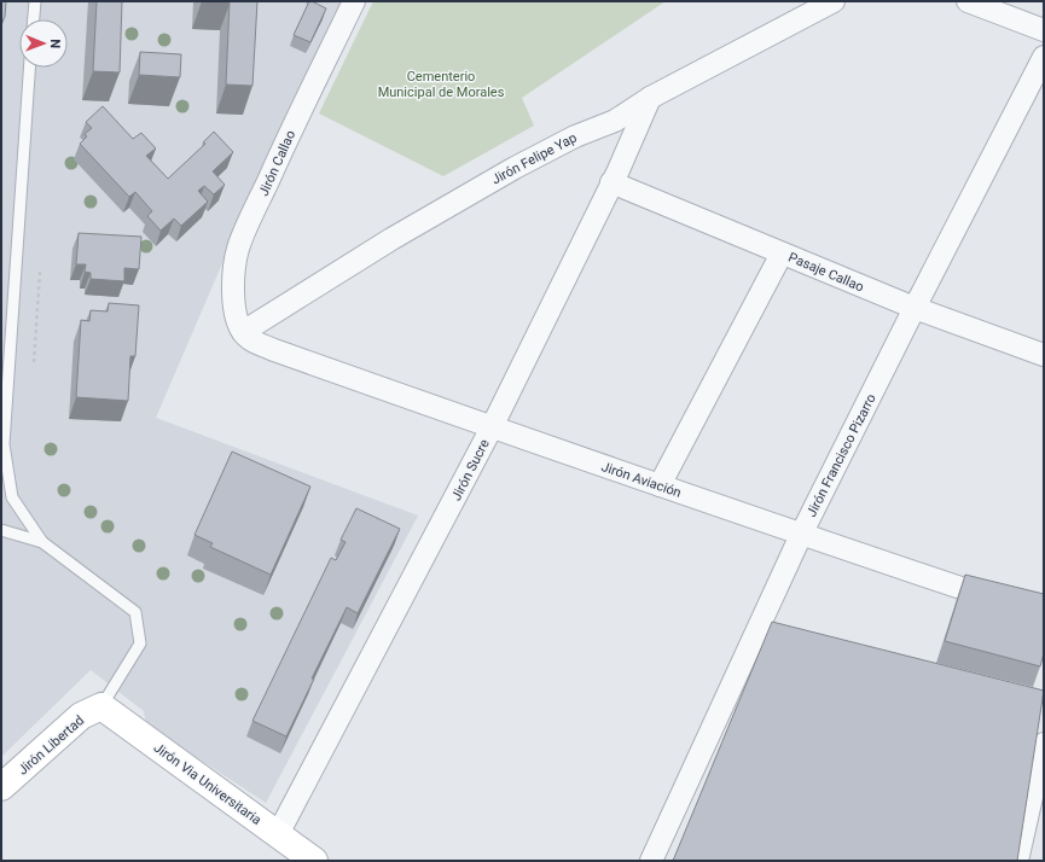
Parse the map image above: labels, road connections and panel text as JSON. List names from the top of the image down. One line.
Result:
{"streets":{"street":["Jirón Felipe Yap","Jirón Callao","Pasaje Callao","Jirón Francisco Pizarro","Jirón Sucre","Jirón Aviación","Jirón Libertad","Jirón Via Universitaria"]},"crossings":[["Jirón Felipe Yap","Jirón Callao"],["Jirón Felipe Yap","Jirón Sucre"],["Jirón Felipe Yap","Jirón Aviación"],["Jirón Callao","Jirón Aviación"],["Pasaje Callao","Jirón Francisco Pizarro"],["Pasaje Callao","Jirón Sucre"],["Jirón Francisco Pizarro","Jirón Aviación"],["Jirón Sucre","Jirón Aviación"],["Jirón Sucre","Jirón Via Universitaria"],["Jirón Libertad","Jirón Via Universitaria"]],"parks":["Cementerio Municipal de Morales"],"north":"right"}
